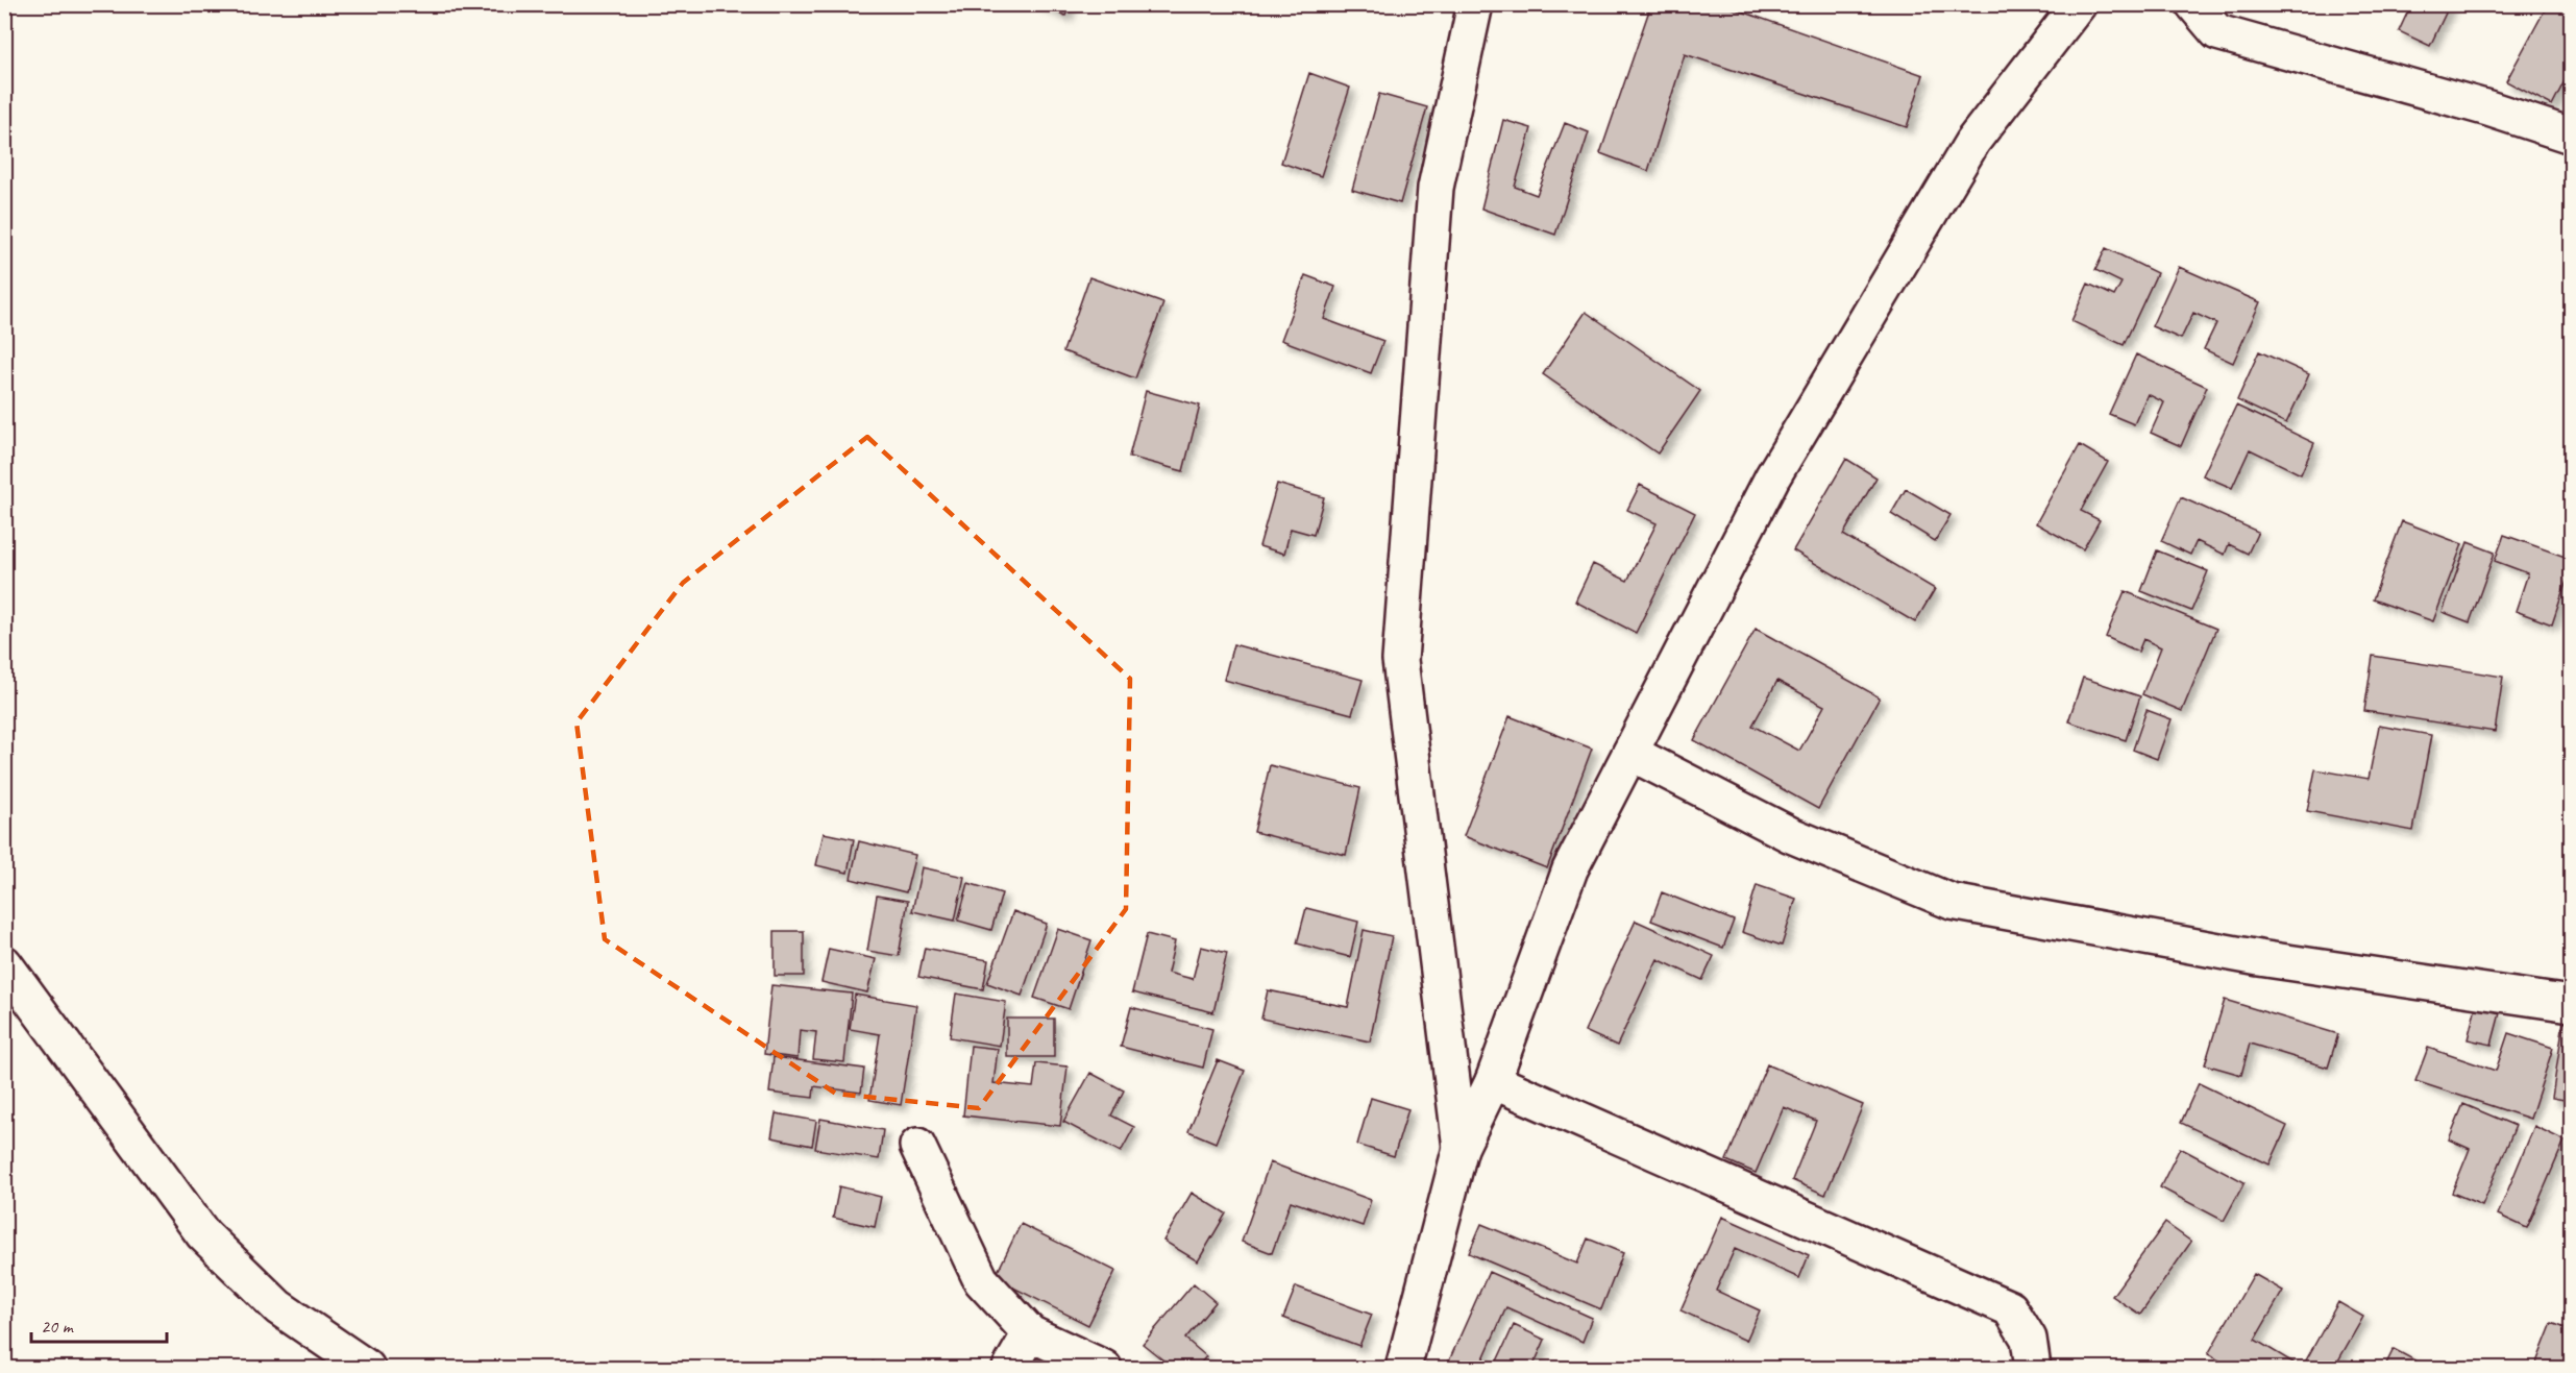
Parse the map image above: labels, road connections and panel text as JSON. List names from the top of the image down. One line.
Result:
{"scale_bar":"20 m"}
